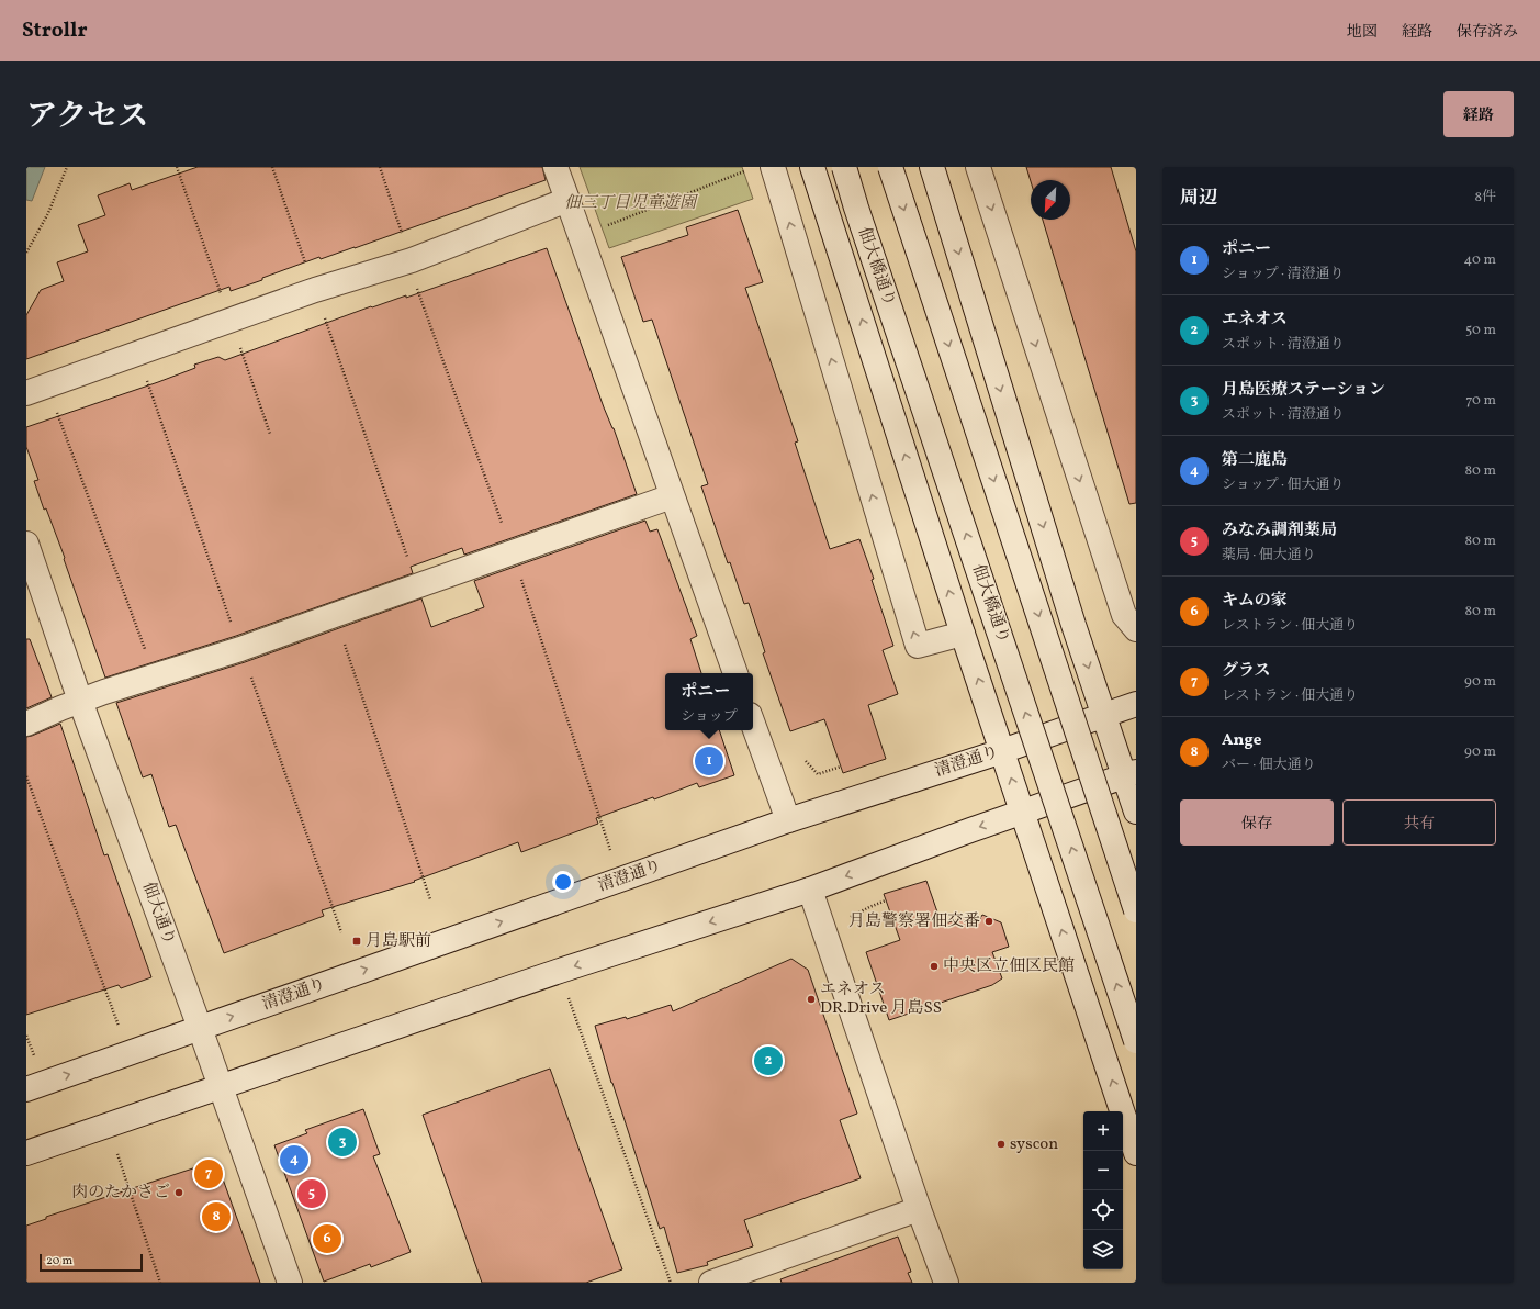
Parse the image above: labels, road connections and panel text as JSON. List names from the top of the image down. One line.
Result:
{"streets":{"main road":["佃大橋通り","清澄通り","佃大通り"]},"crossings":[["清澄通り","佃大通り"]],"parks":["佃三丁目児童遊園"],"places":{"other":["月島警察署佃交番","中央区立佃区民館","エネオス DR.Drive 月島SS","syscon","肉のたかさご"],"transit":["月島駅前"]},"scale_bar":"20 m","north":"bottom left","page":{"header":"Strollr","nav":["地図","経路","保存済み"],"title":"アクセス","buttons":["経路",["保存","共有"]],"heading":["周辺","8件"],"list":[{"mark":"1","name":"ポニー","note":"ショップ · 清澄通り","value":"40 m"},{"mark":"2","name":"エネオス","note":"スポット · 清澄通り","value":"50 m"},{"mark":"3","name":"月島医療ステーション","note":"スポット · 清澄通り","value":"70 m"},{"mark":"4","name":"第二鹿島","note":"ショップ · 佃大通り","value":"80 m"},{"mark":"5","name":"みなみ調剤薬局","note":"薬局 · 佃大通り","value":"80 m"},{"mark":"6","name":"キムの家","note":"レストラン · 佃大通り","value":"80 m"},{"mark":"7","name":"グラス","note":"レストラン · 佃大通り","value":"90 m"},{"mark":"8","name":"Ange","note":"バー · 佃大通り","value":"90 m"}],"popup":["ポニー","ショップ"],"pins":["1","2","3","4","7","5","8","6"],"map_buttons":["+","−"],"scale":"20 m"}}
